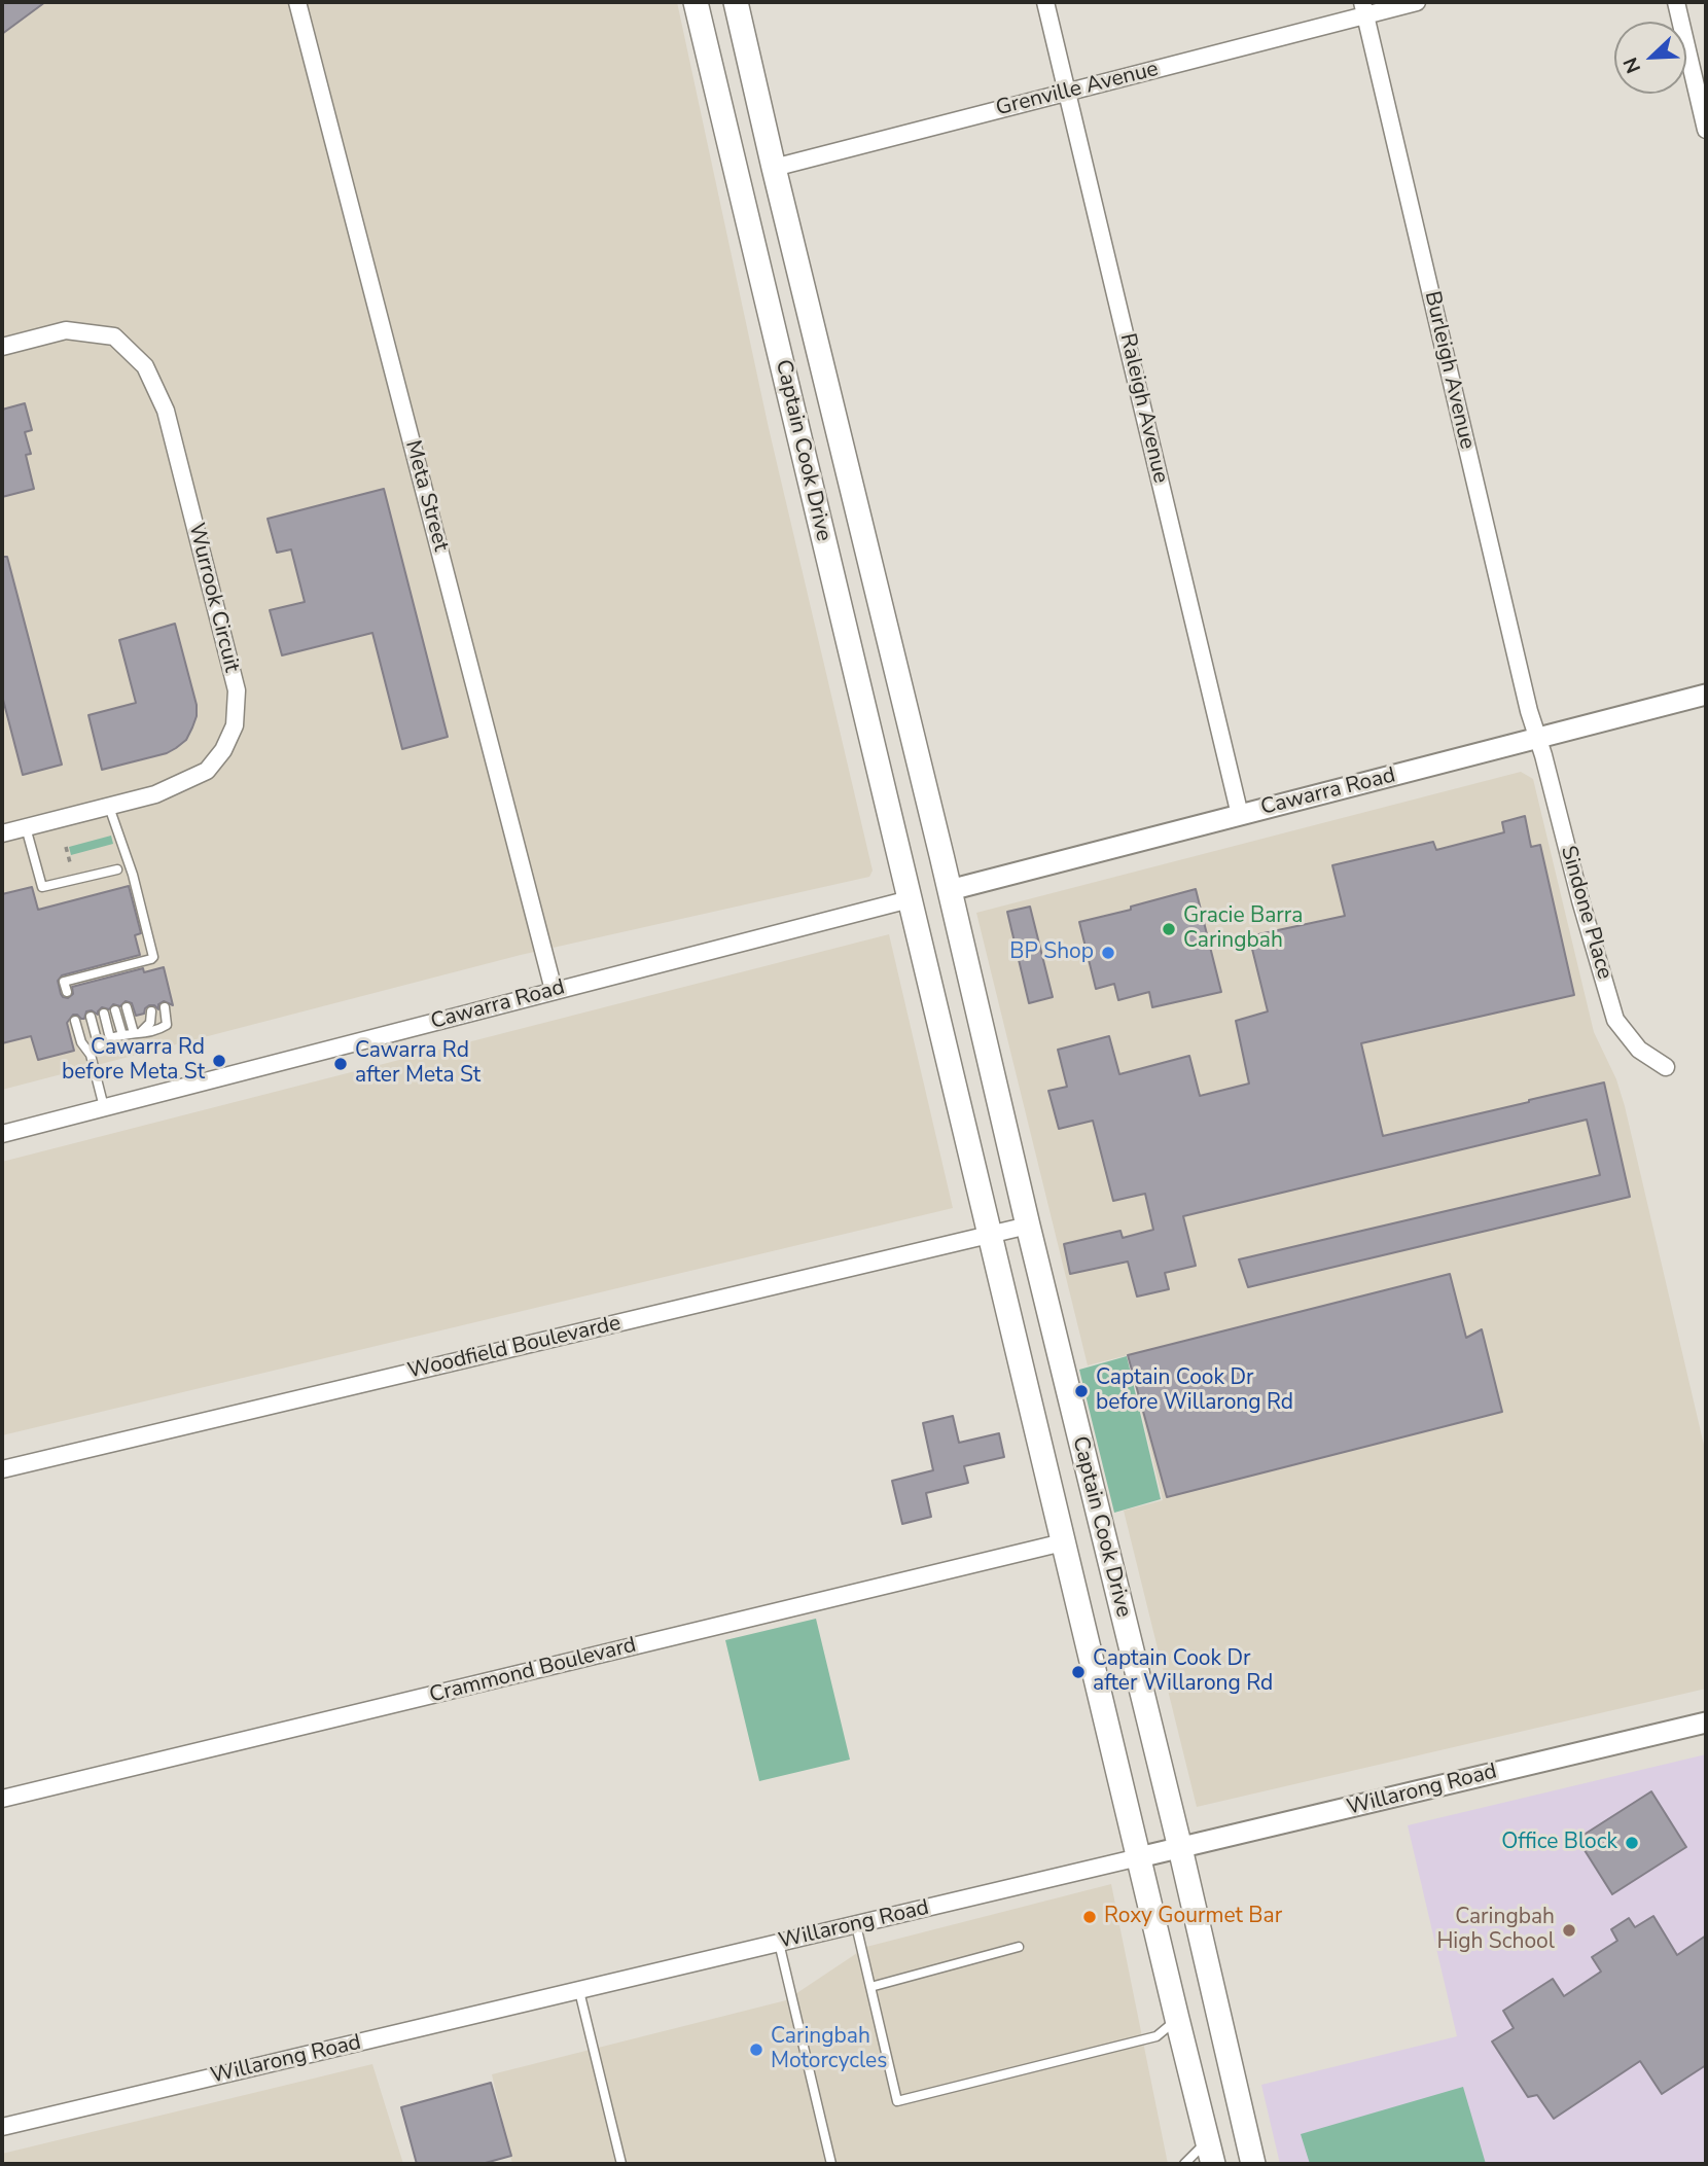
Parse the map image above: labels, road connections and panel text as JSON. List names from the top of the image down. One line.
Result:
{"streets":{"main road":["Grenville Avenue","Captain Cook Drive"],"street":["Burleigh Avenue","Raleigh Avenue","Meta Street","Wurrook Circuit","Cawarra Road","Sindone Place","Woodfield Boulevarde","Crammond Boulevard","Willarong Road"]},"crossings":[["Grenville Avenue","Burleigh Avenue"],["Grenville Avenue","Raleigh Avenue"],["Grenville Avenue","Captain Cook Drive"],["Burleigh Avenue","Cawarra Road"],["Burleigh Avenue","Sindone Place"],["Raleigh Avenue","Cawarra Road"],["Captain Cook Drive","Cawarra Road"],["Captain Cook Drive","Woodfield Boulevarde"],["Captain Cook Drive","Crammond Boulevard"],["Captain Cook Drive","Willarong Road"],["Meta Street","Cawarra Road"],["Cawarra Road","Sindone Place"]],"places":["Gracie Barra Caringbah","BP Shop","Cawarra Rd before Meta St","Cawarra Rd after Meta St","Captain Cook Dr before Willarong Rd","Captain Cook Dr after Willarong Rd","Office Block","Roxy Gourmet Bar","Caringbah High School","Caringbah Motorcycles"],"north":"bottom left"}
